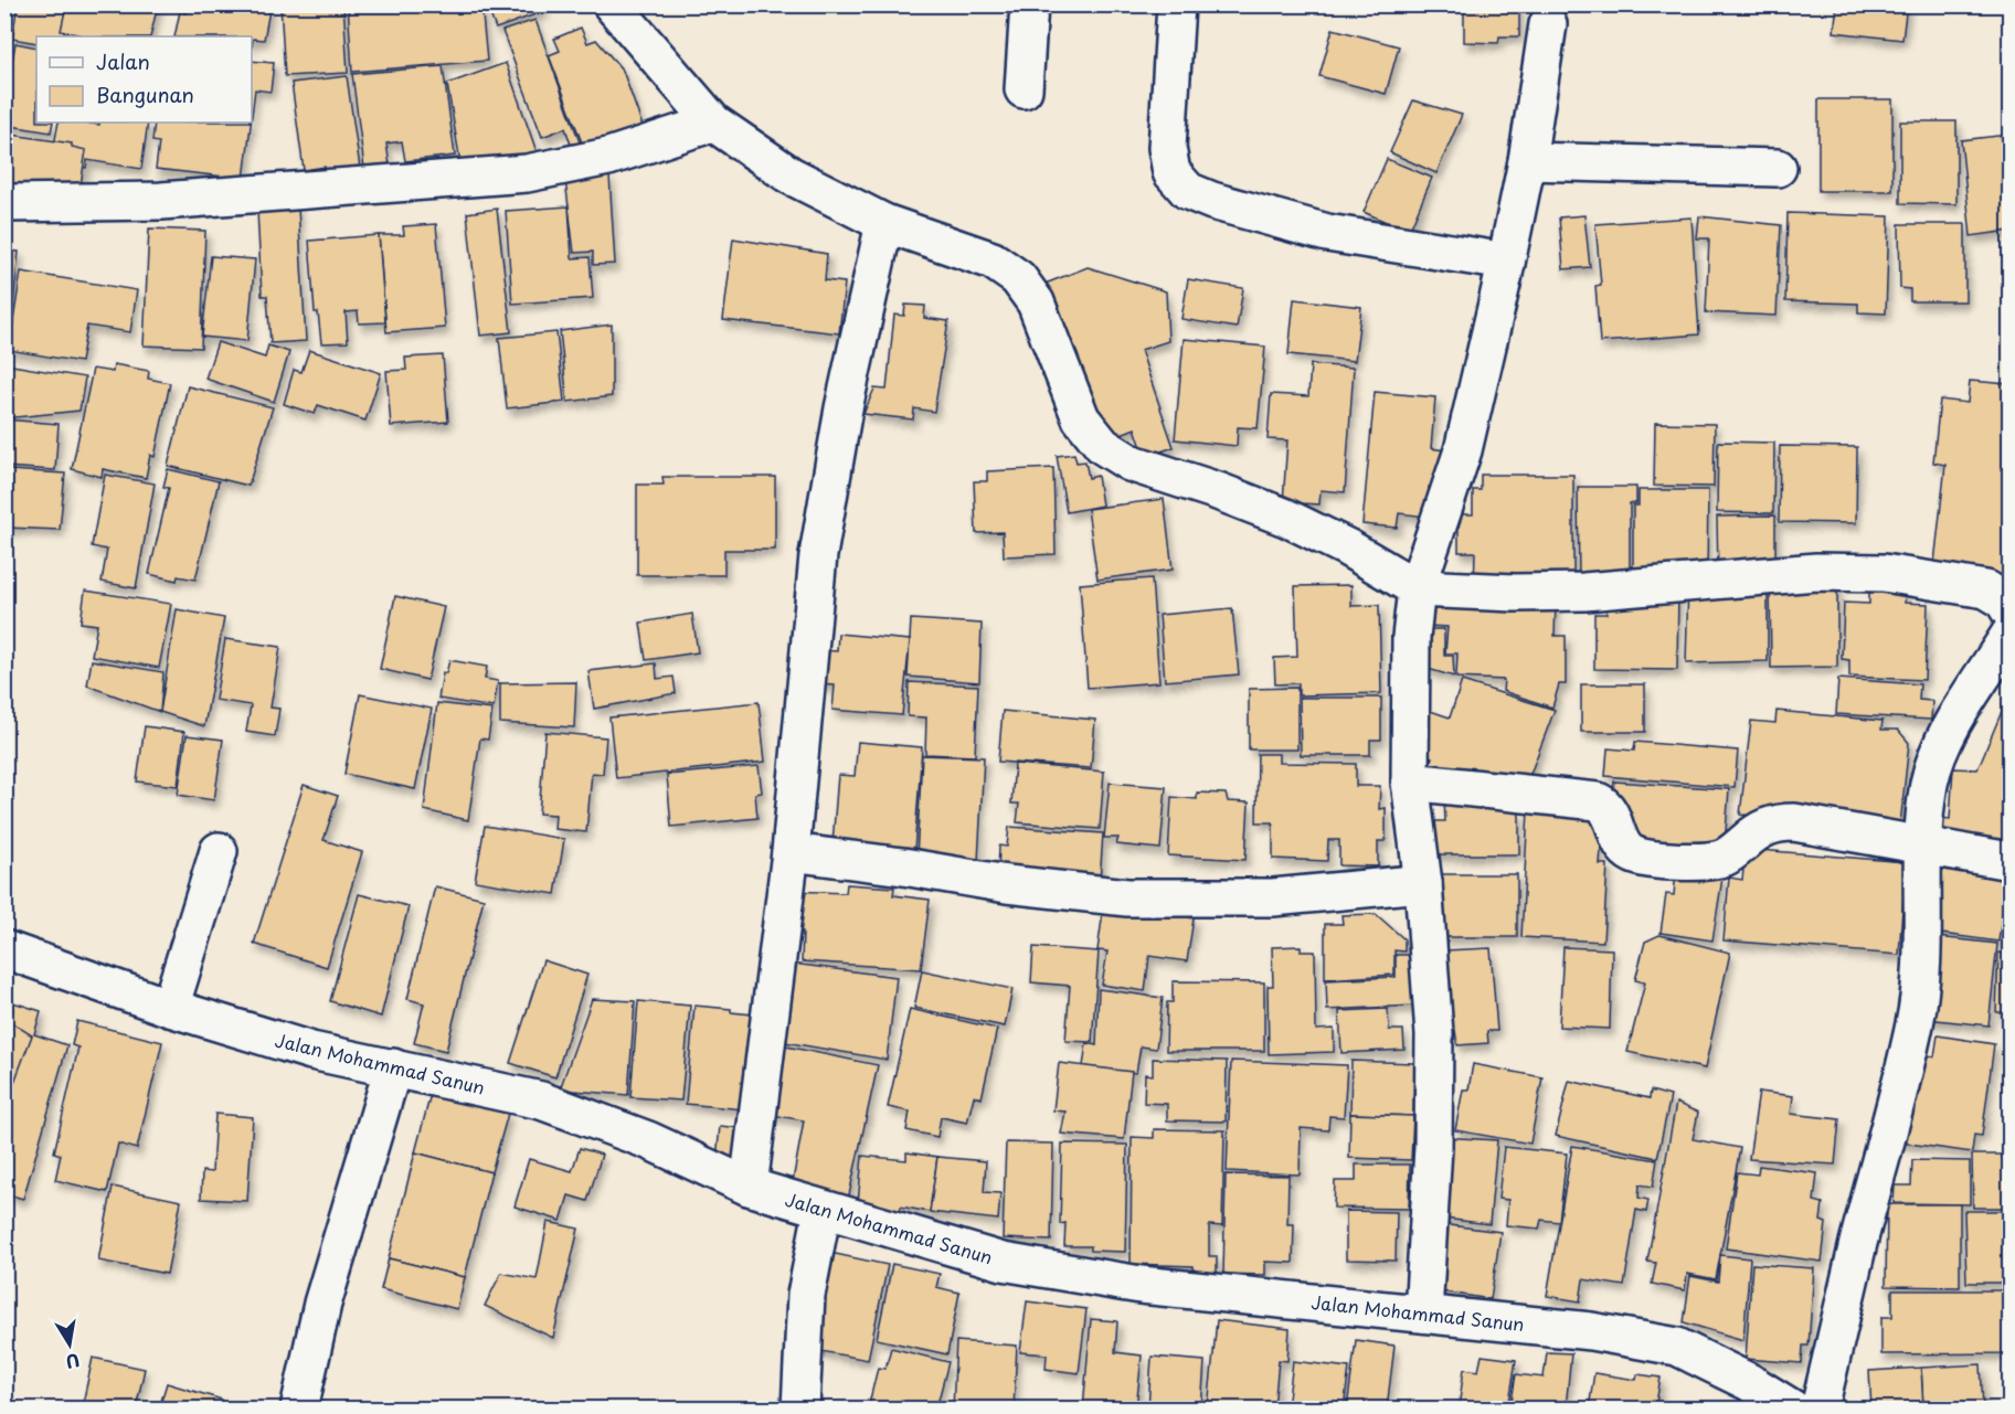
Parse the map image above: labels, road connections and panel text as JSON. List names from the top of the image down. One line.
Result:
{"streets":{"street":["Jalan Mohammad Sanun"]},"legend":["Jalan","Bangunan"],"north":"bottom"}
